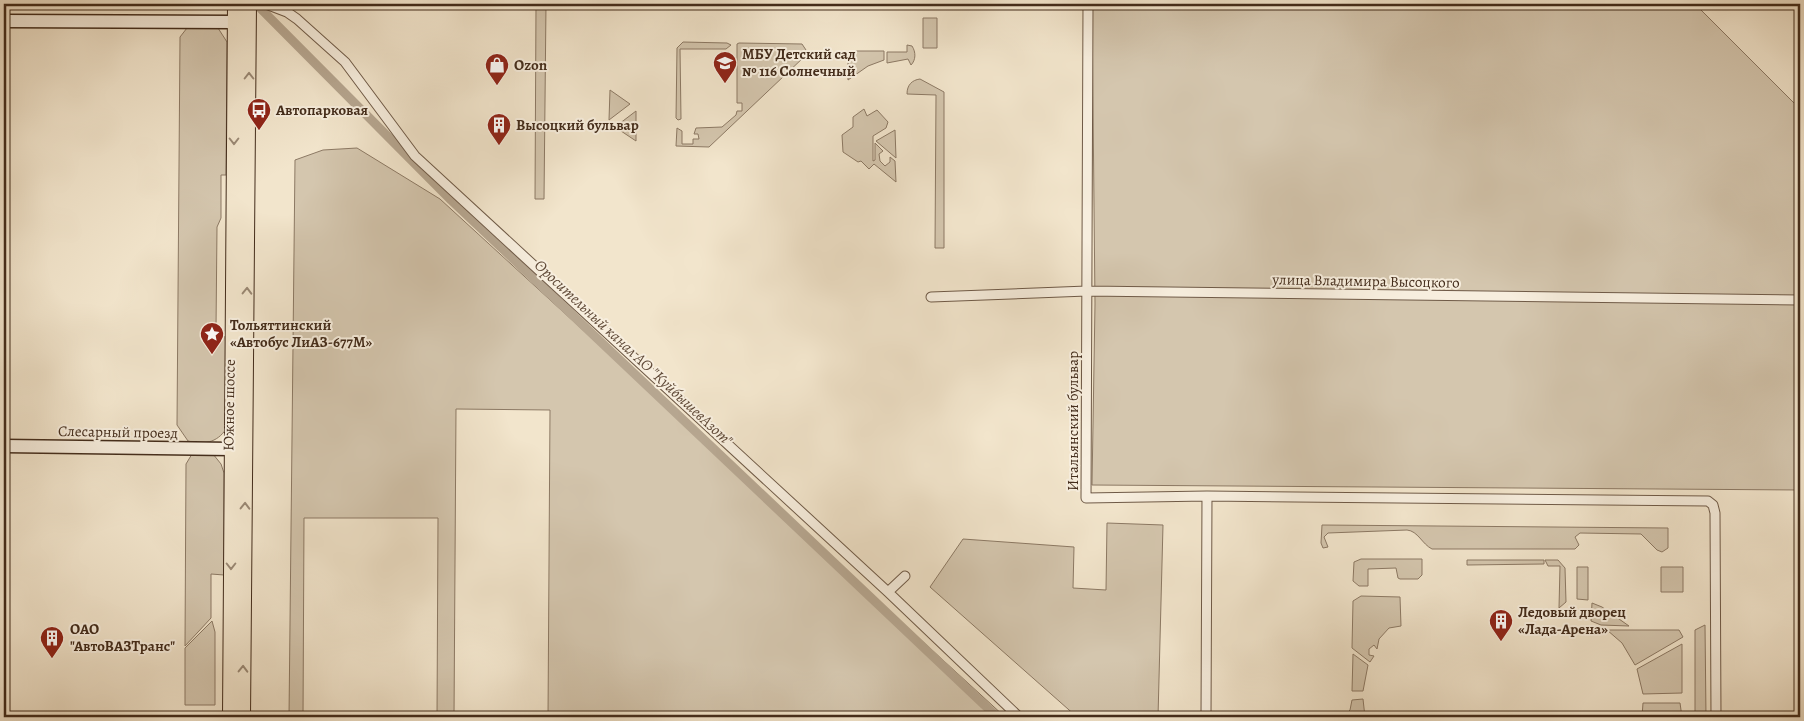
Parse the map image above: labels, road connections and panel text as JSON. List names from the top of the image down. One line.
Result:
{"streets":{"main road":["Южное шоссе"],"street":["улица Владимира Высоцкого","Итальянский бульвар","Слесарный проезд"]},"crossings":[["улица Владимира Высоцкого","Итальянский бульвар"],["Южное шоссе","Слесарный проезд"]],"water":["Оросительный канал АО \"КуйбышевАзот\""],"places":{"school or university":["МБУ Детский сад № 116 Солнечный"],"shop":["Ozon"],"bus stop":["Автопарковая"],"building":["Высоцкий бульвар","Ледовый дворец «Лада-Арена»","ОАО \"АвтоВАЗТранс\""],"place":["Тольяттинский «Автобус ЛиАЗ-677М»"]}}
